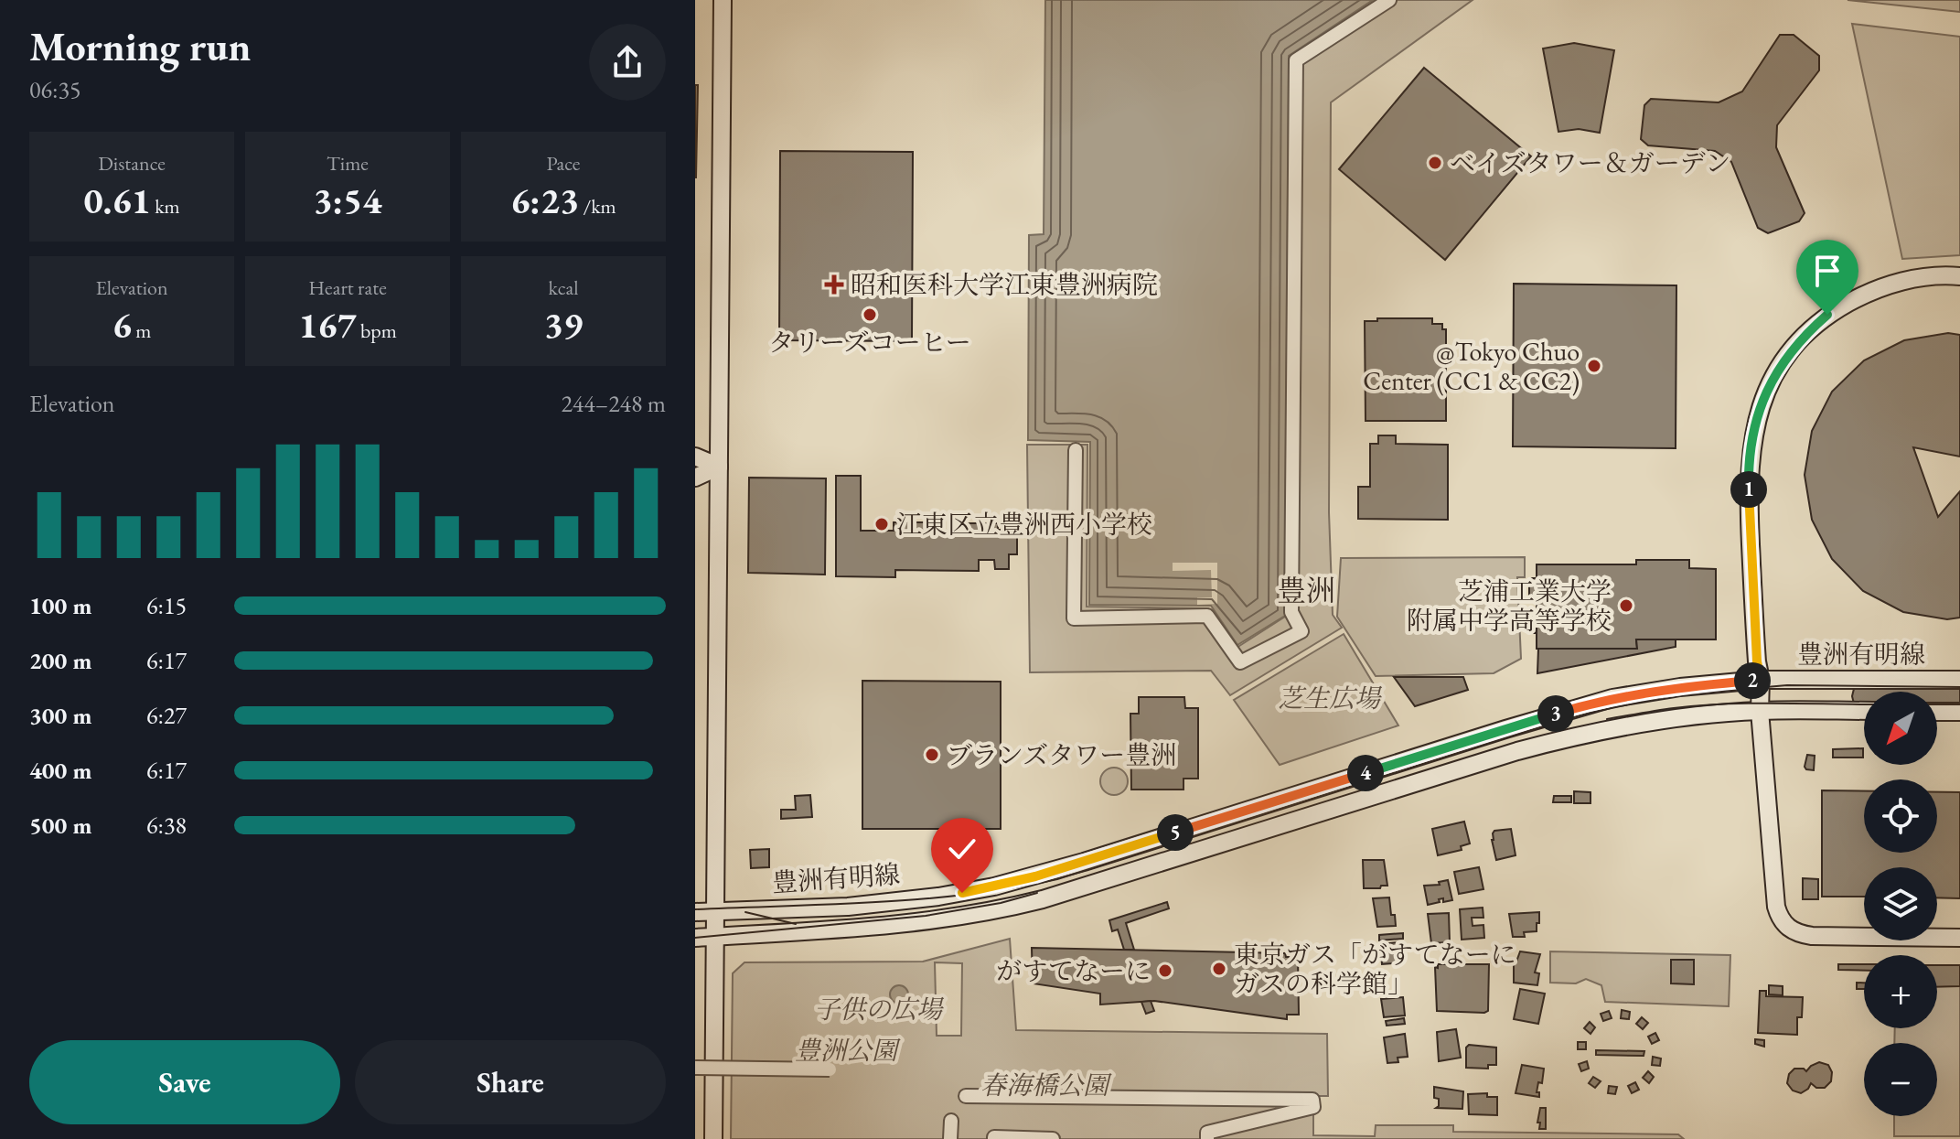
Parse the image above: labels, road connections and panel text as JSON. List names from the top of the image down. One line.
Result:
{"streets":{"main road":["豊洲有明線"]},"districts":["豊洲"],"parks":["芝生広場","子供の広場","豊洲公園","春海橋公園"],"places":{"other":["ベイズタワー＆ガーデン","タリーズコーヒー","@Tokyo Chuo Center (CC1 & CC2)","江東区立豊洲西小学校","芝浦工業大学 附属中学高等学校","ブランズタワー豊洲","東京ガス「がすてなーに ガスの科学館」","がすてなーに"],"health":["昭和医科大学江東豊洲病院"]},"north":"bottom left","page":{"heading":["Morning run","06:35"],"stats":[["Distance","0.61 km"],["Time","3:54"],["Pace","6:23 /km"],["Elevation","6 m"],["Heart rate","167 bpm"],["kcal","39"]],"chart":["Elevation","244–248 m"],"pins":["1","2","3","4","5"],"list":[{"name":"100 m","note":"6:15"},{"name":"200 m","note":"6:17"},{"name":"300 m","note":"6:27"},{"name":"400 m","note":"6:17"},{"name":"500 m","note":"6:38"}],"map_buttons":["+","−"],"buttons":["Save","Share"]}}
